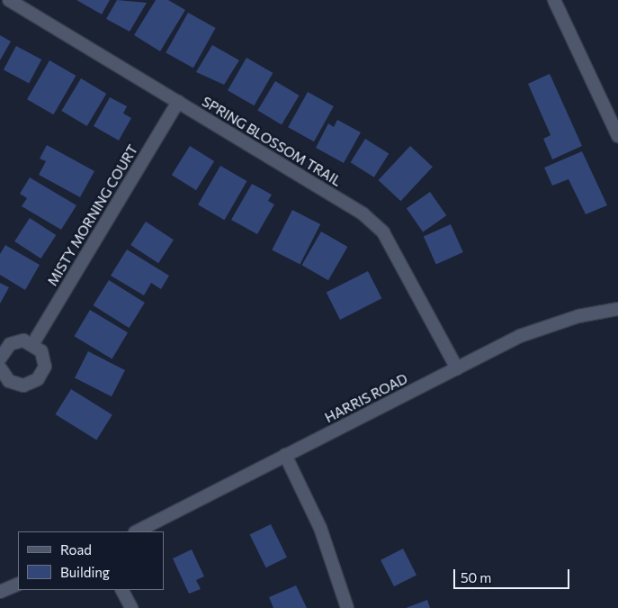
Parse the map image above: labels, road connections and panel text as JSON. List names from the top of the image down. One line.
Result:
{"streets":{"street":["SPRING BLOSSOM TRAIL","MISTY MORNING COURT","HARRIS ROAD"]},"crossings":[["SPRING BLOSSOM TRAIL","MISTY MORNING COURT"],["SPRING BLOSSOM TRAIL","HARRIS ROAD"]],"legend":["Road","Building"],"scale_bar":"50 m"}
